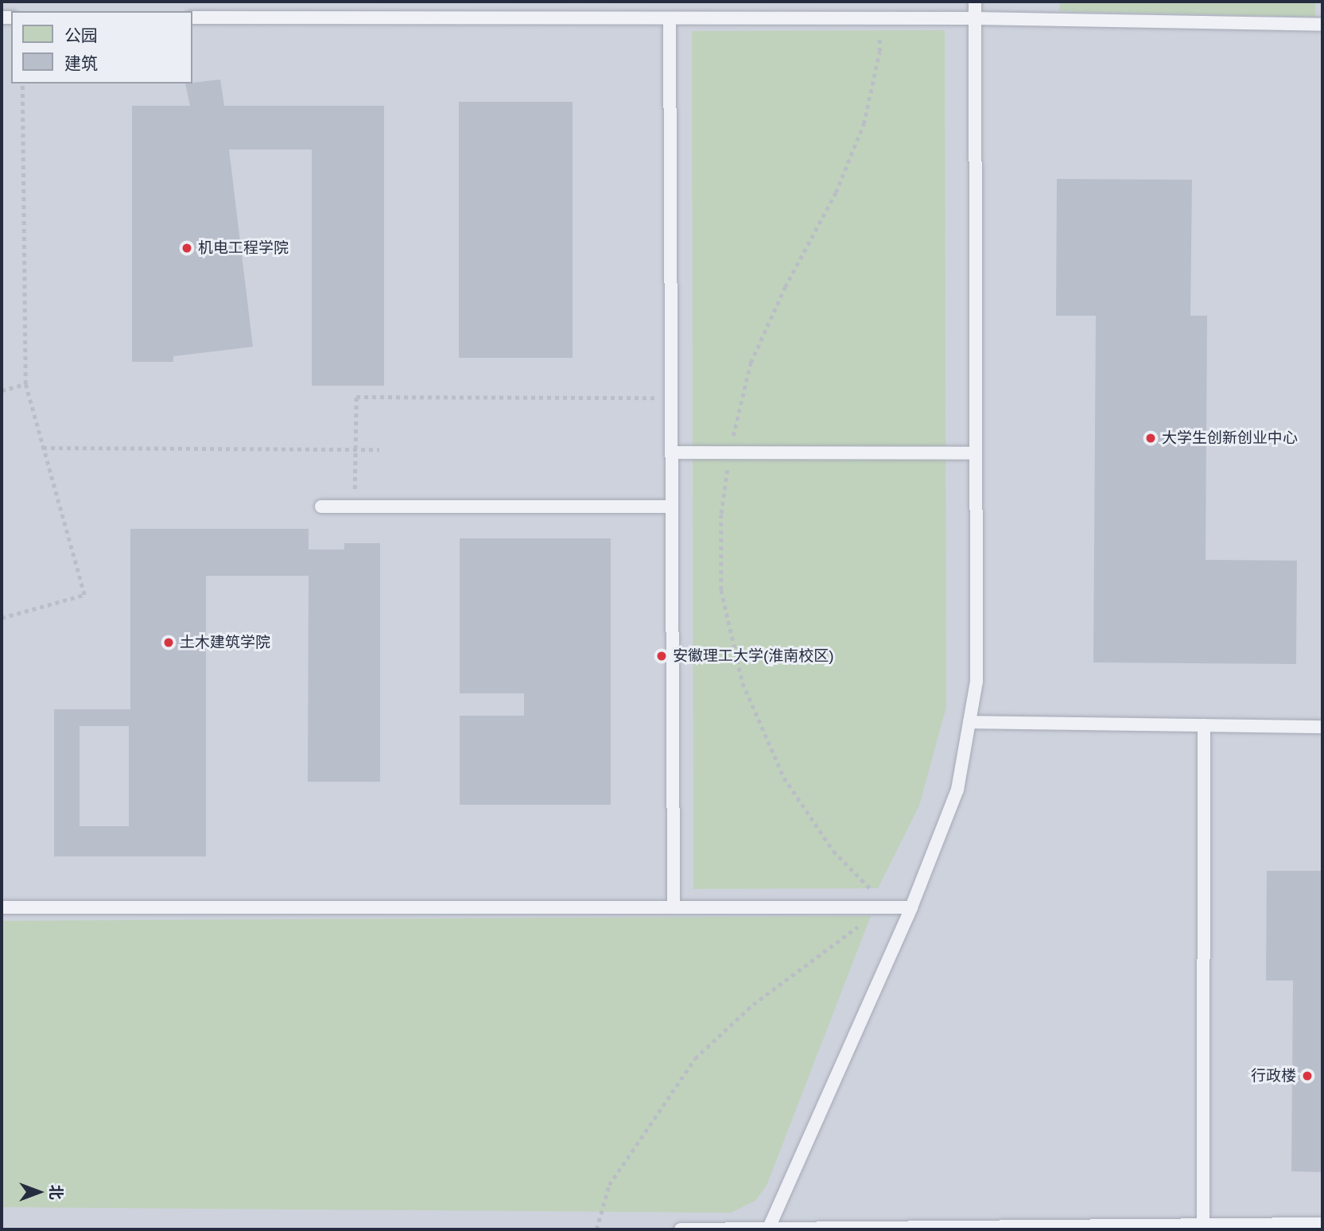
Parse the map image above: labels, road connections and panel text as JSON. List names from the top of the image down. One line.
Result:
{"places":["机电工程学院","大学生创新创业中心","土木建筑学院","安徽理工大学(淮南校区)","行政楼"],"legend":["公园","建筑"],"north":"right"}
